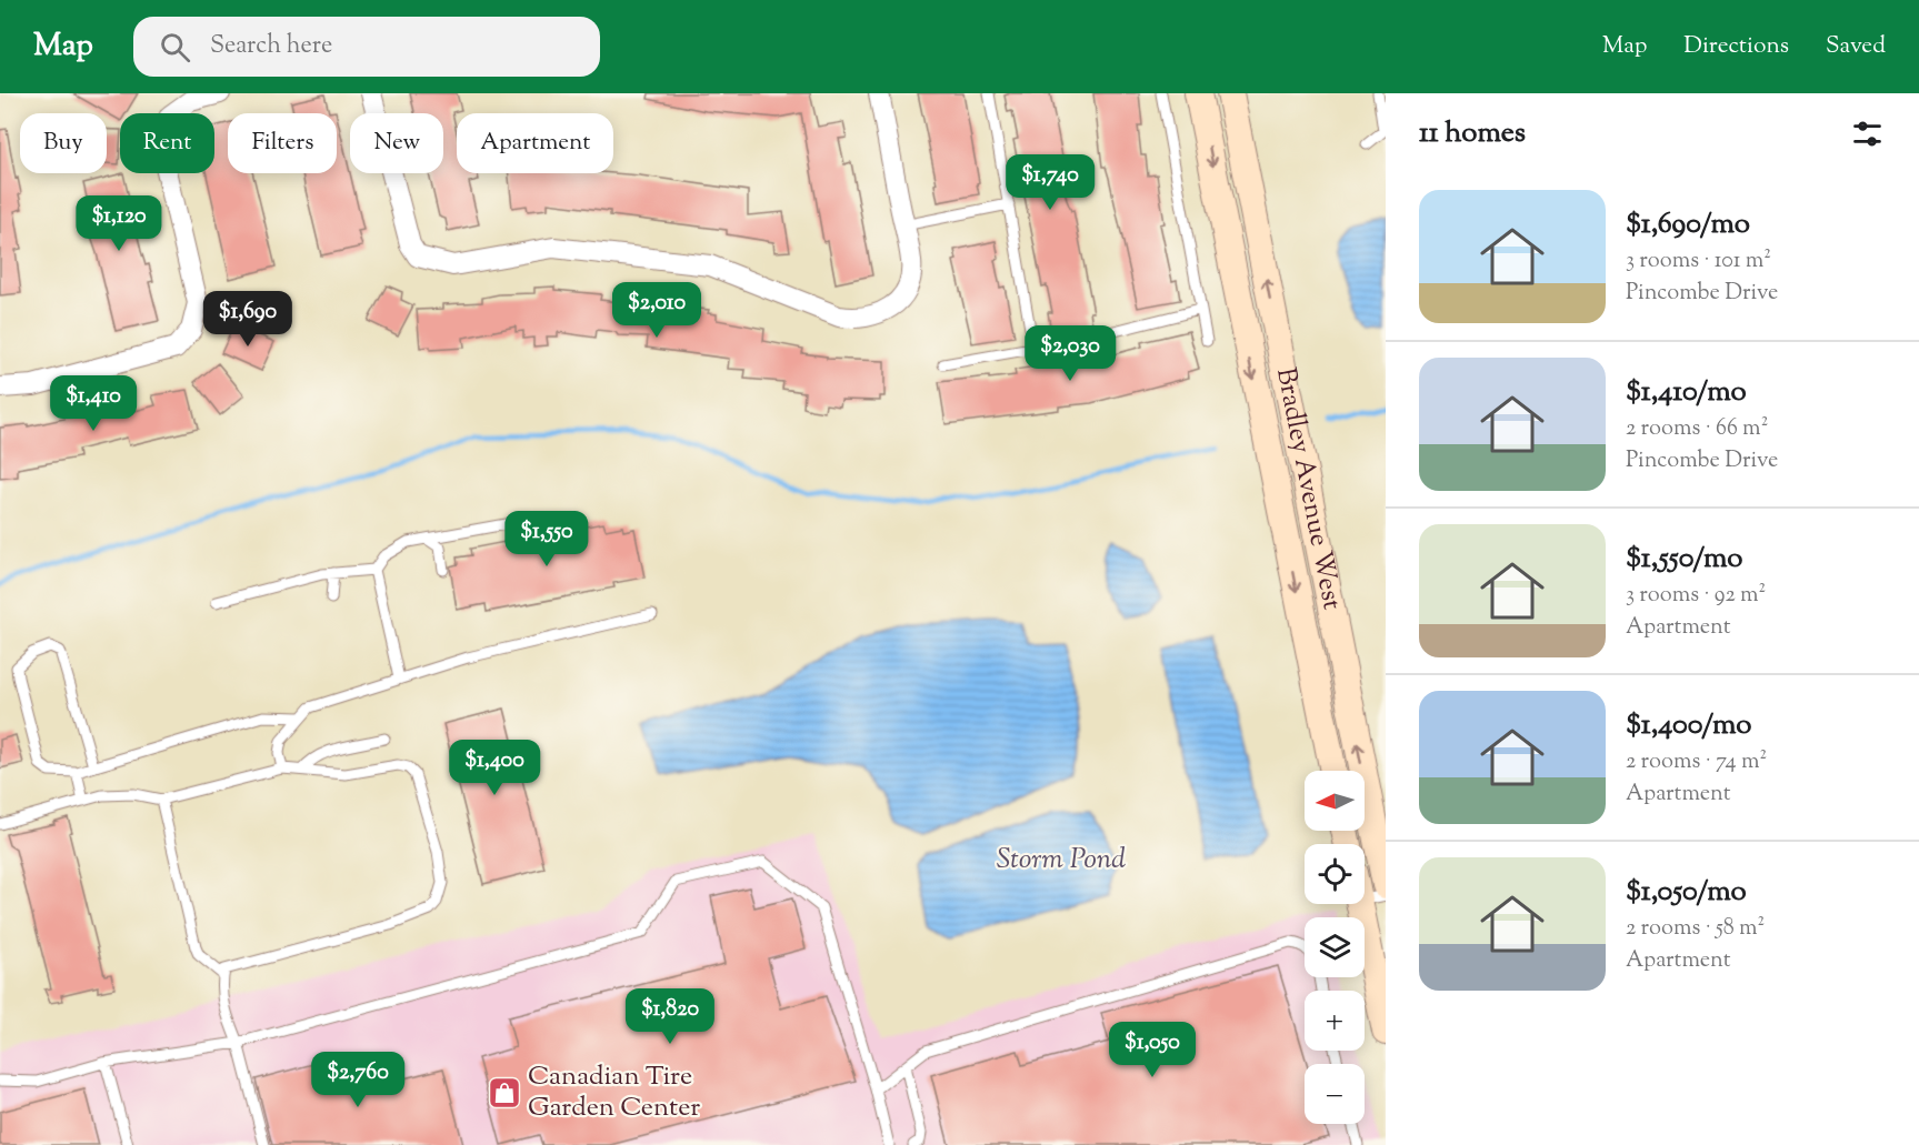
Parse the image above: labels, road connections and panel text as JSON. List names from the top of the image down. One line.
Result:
{"streets":{"main road":["Bradley Avenue West"]},"water":["Storm Pond"],"places":{"shop":["Canadian Tire Garden Center"]},"north":"left","page":{"header":"Map","search":"Search here","nav":["Map","Directions","Saved"],"heading":"11 homes","chip":["Buy","Rent","Filters","New","Apartment"],"price":["$1,740","$1,120","$2,010","$1,690","$2,030","$1,410","$1,550","$1,400","$1,820","$1,050","$2,760"],"list":[{"name":"$1,690/mo","note":"3 rooms · 101 m² · Pincombe Drive"},{"name":"$1,410/mo","note":"2 rooms · 66 m² · Pincombe Drive"},{"name":"$1,550/mo","note":"3 rooms · 92 m² · Apartment"},{"name":"$1,400/mo","note":"2 rooms · 74 m² · Apartment"},{"name":"$1,050/mo","note":"2 rooms · 58 m² · Apartment"}],"map_buttons":["+","−"]}}
